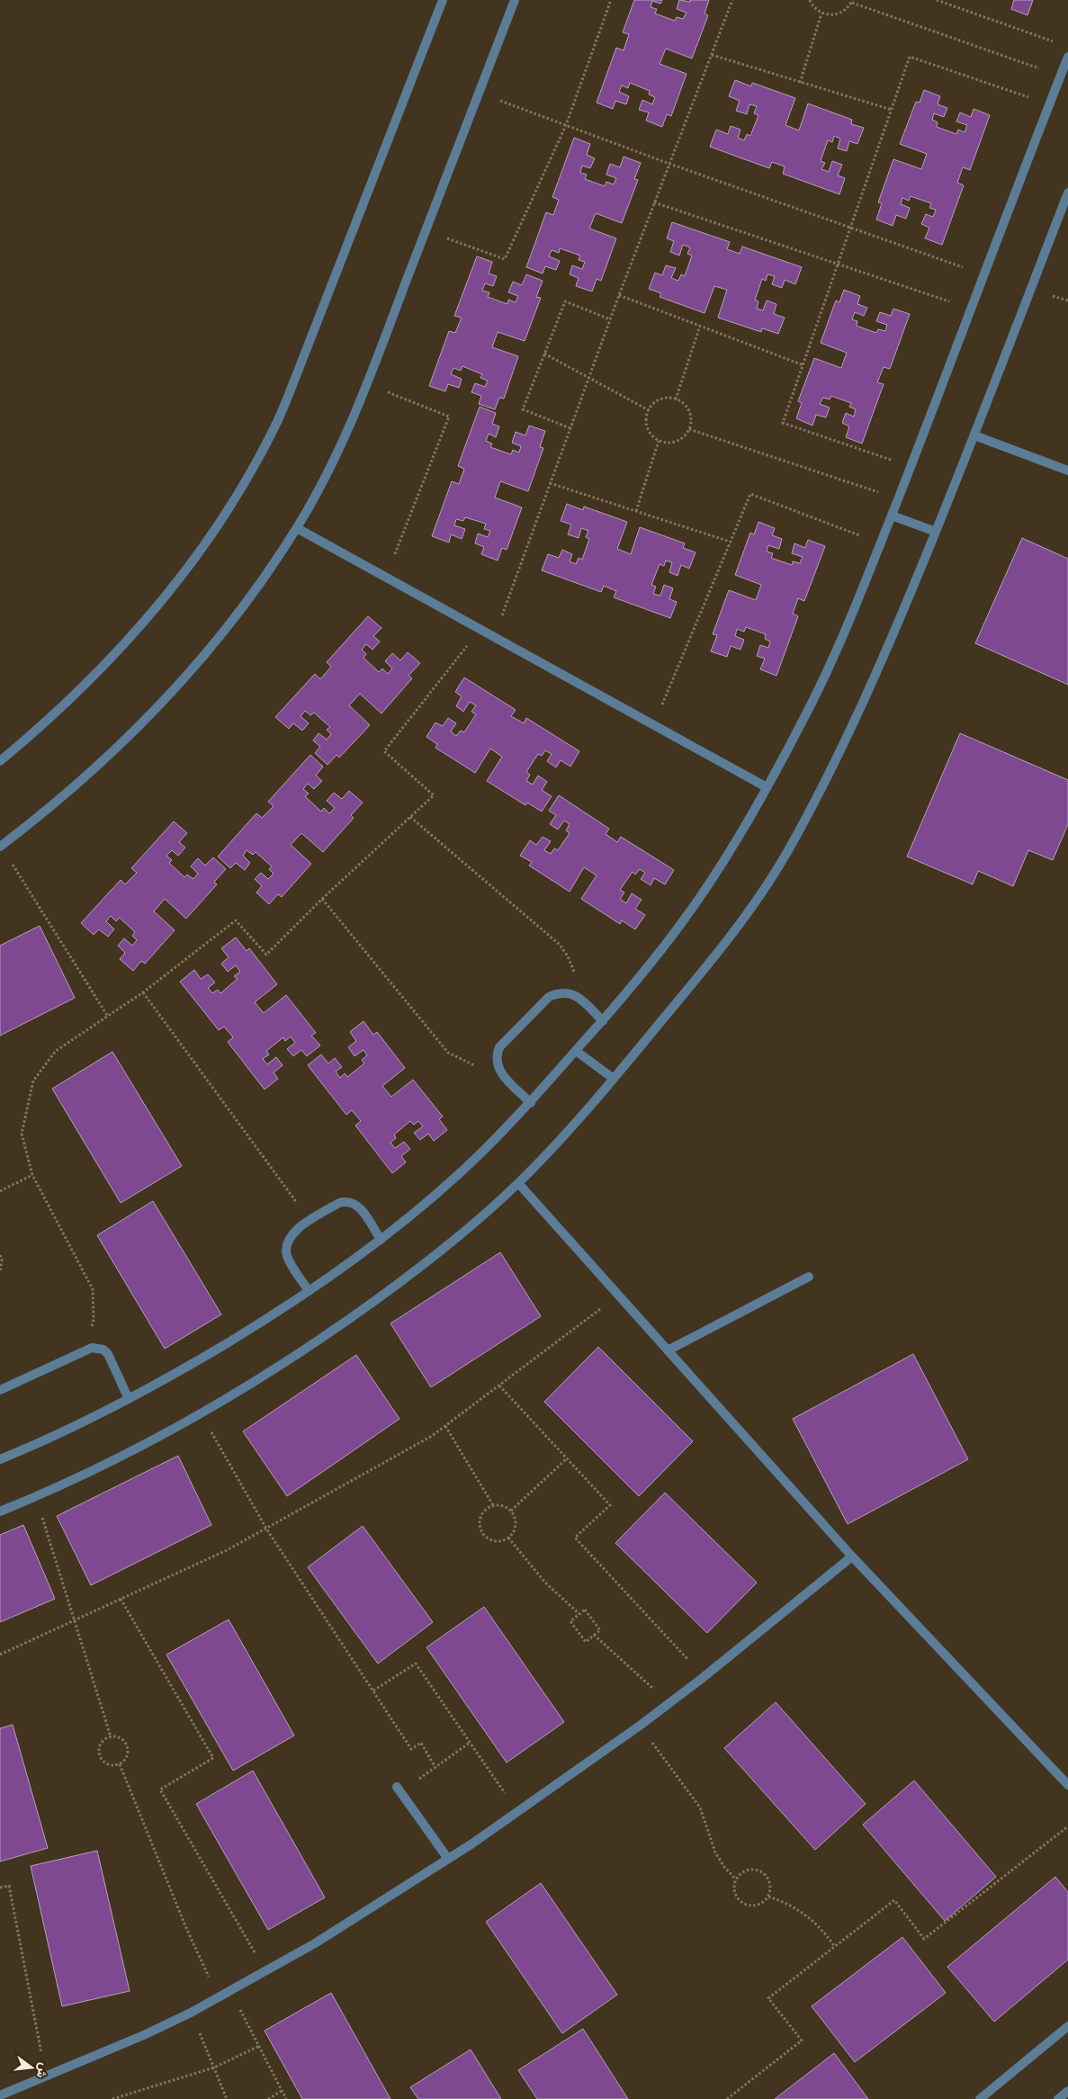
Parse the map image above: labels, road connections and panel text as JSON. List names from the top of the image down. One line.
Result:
{"north":"right"}
